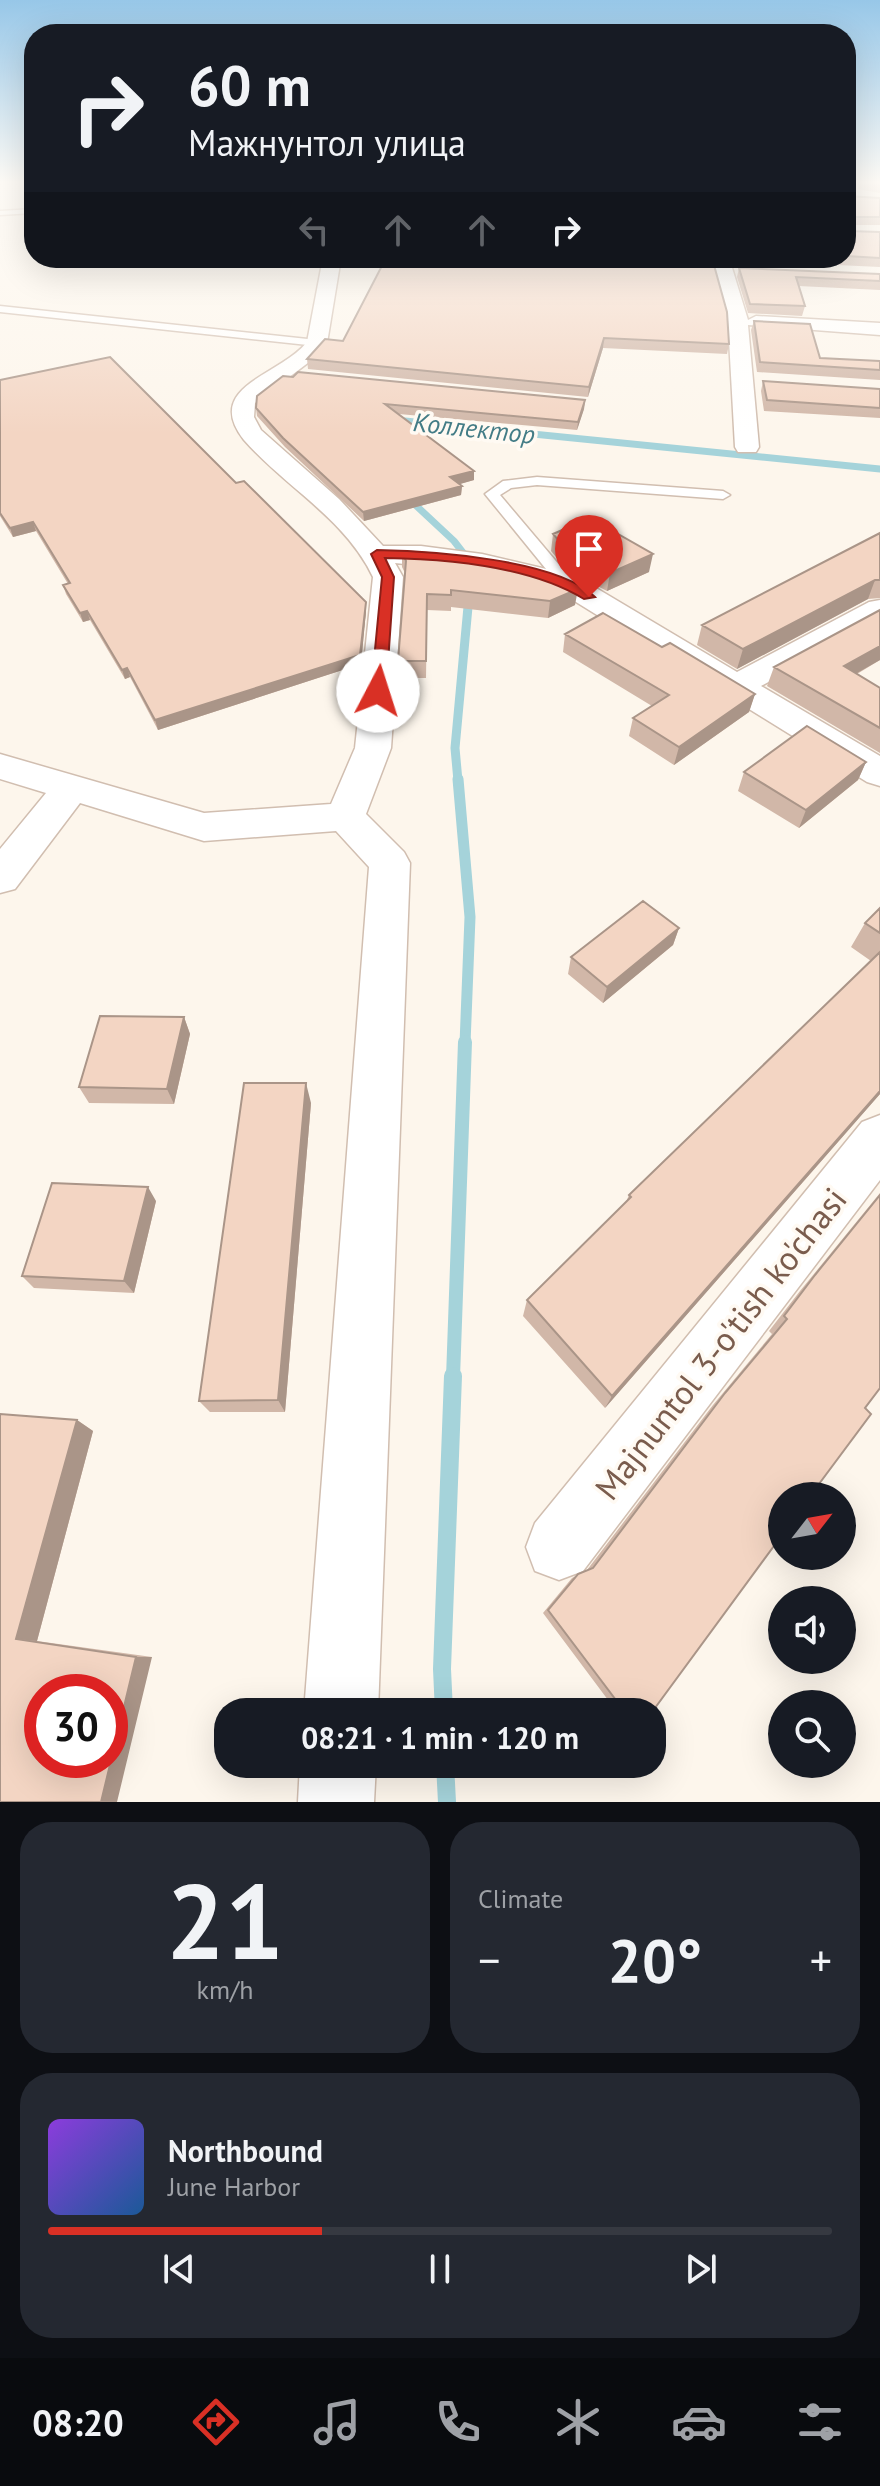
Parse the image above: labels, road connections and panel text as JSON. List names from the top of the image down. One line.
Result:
{"streets":{"street":["Majnuntol 3-o'tish ko'chasi"]},"water":["Коллектор"],"north":"top right","page":{"turn":["60 m","Мажнунтол улица"],"limit":"30","trip":"08:21 · 1 min · 120 m","tile":[["21","km/h"],"Climate"],"heat":["−","20°","+"],"song":["Northbound","June Harbor"],"tabs":"08:20"}}
